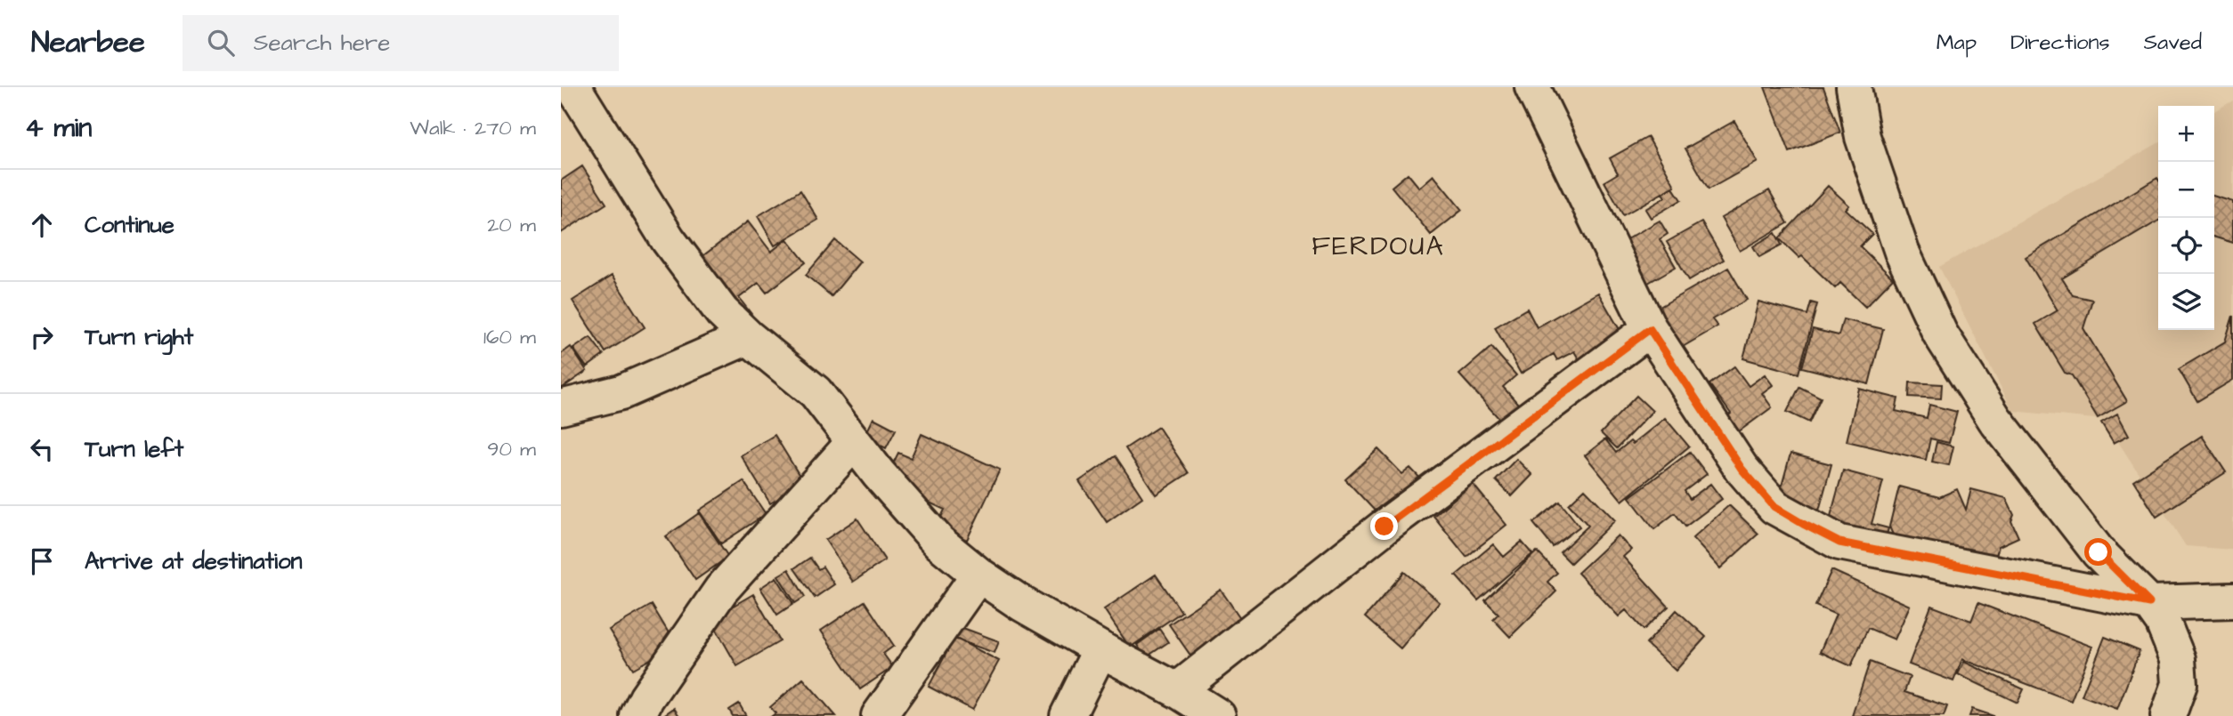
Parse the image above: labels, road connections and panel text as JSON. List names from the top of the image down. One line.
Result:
{"districts":["FERDOUA"],"page":{"header":"Nearbee","search":"Search here","nav":["Map","Directions","Saved"],"heading":["4 min","Walk · 270 m"],"map_buttons":["+","−"],"list":[["Continue","20 m"],["Turn right","160 m"],["Turn left","90 m"],"Arrive at destination"]}}
